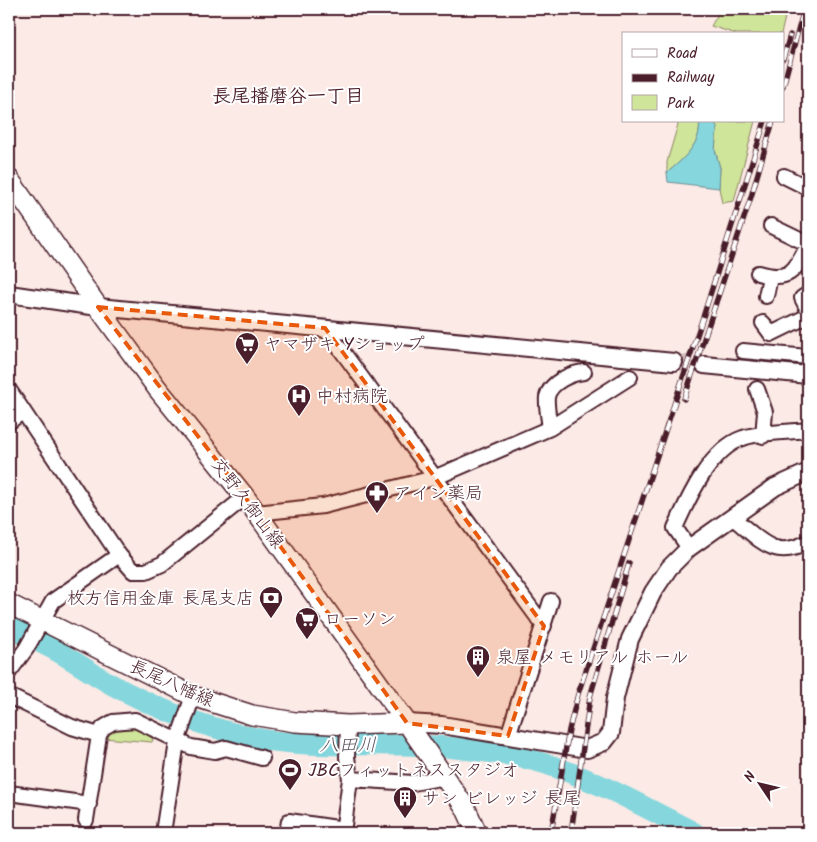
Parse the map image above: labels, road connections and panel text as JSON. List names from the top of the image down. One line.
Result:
{"streets":{"main road":["交野久御山線","長尾八幡線"]},"crossings":[["交野久御山線","長尾八幡線"]],"districts":["長尾播磨谷一丁目"],"water":["八田川"],"places":{"supermarket":["ヤマザキ Yショップ","ローソン"],"hospital":["中村病院"],"pharmacy":["アイン薬局"],"bank":["枚方信用金庫 長尾支店"],"building":["泉屋 メモリアル ホール","サン ビレッジ 長尾"],"sports":["JBCフィットネススタジオ"]},"legend":["Road","Railway","Park"],"north":"top left"}
